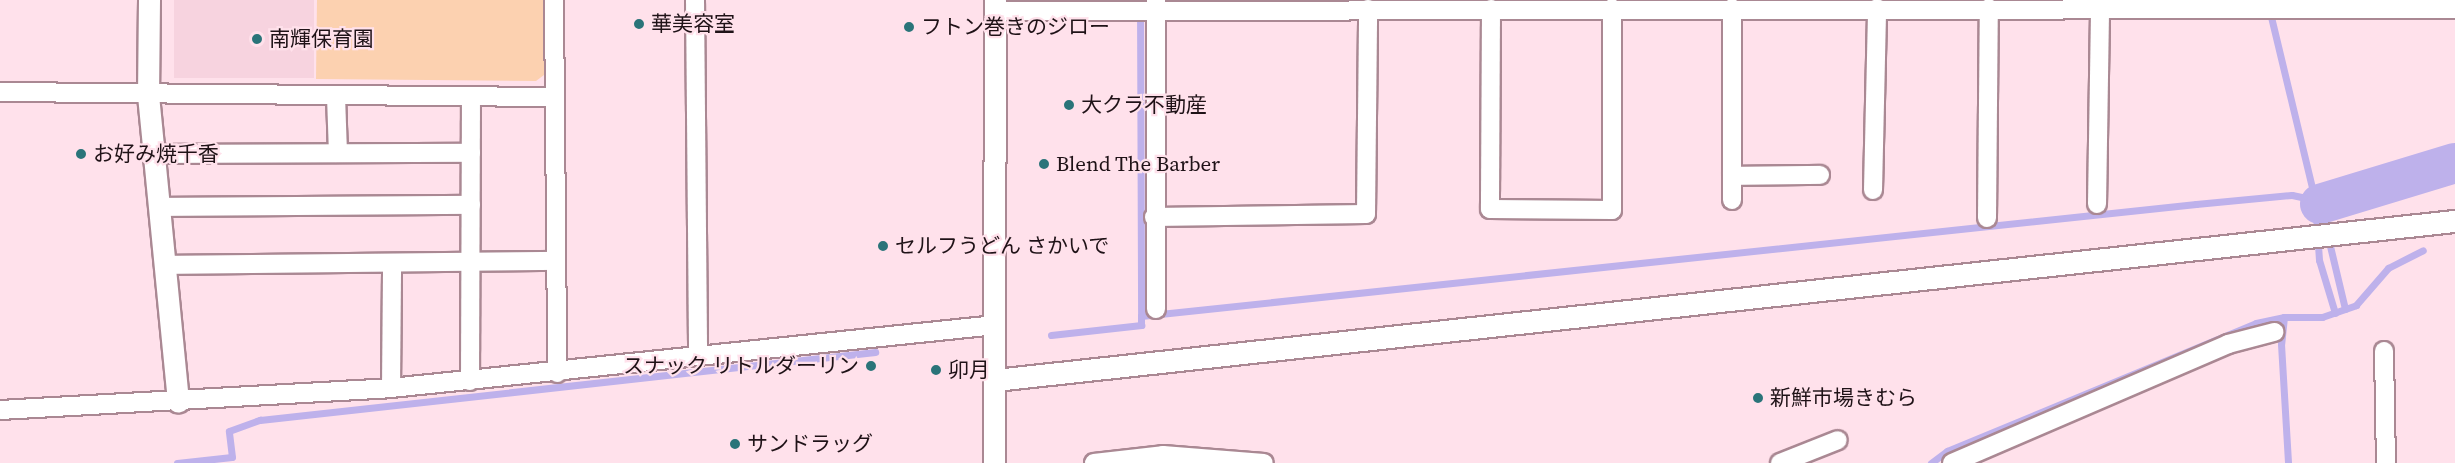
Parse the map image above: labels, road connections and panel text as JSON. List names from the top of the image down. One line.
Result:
{"places":["華美容室","フトン巻きのジロー","南輝保育園","大クラ不動産","お好み焼千香","Blend The Barber","セルフうどん さかいで","スナック リトルダーリン","卯月","新鮮市場きむら","サンドラッグ"]}
